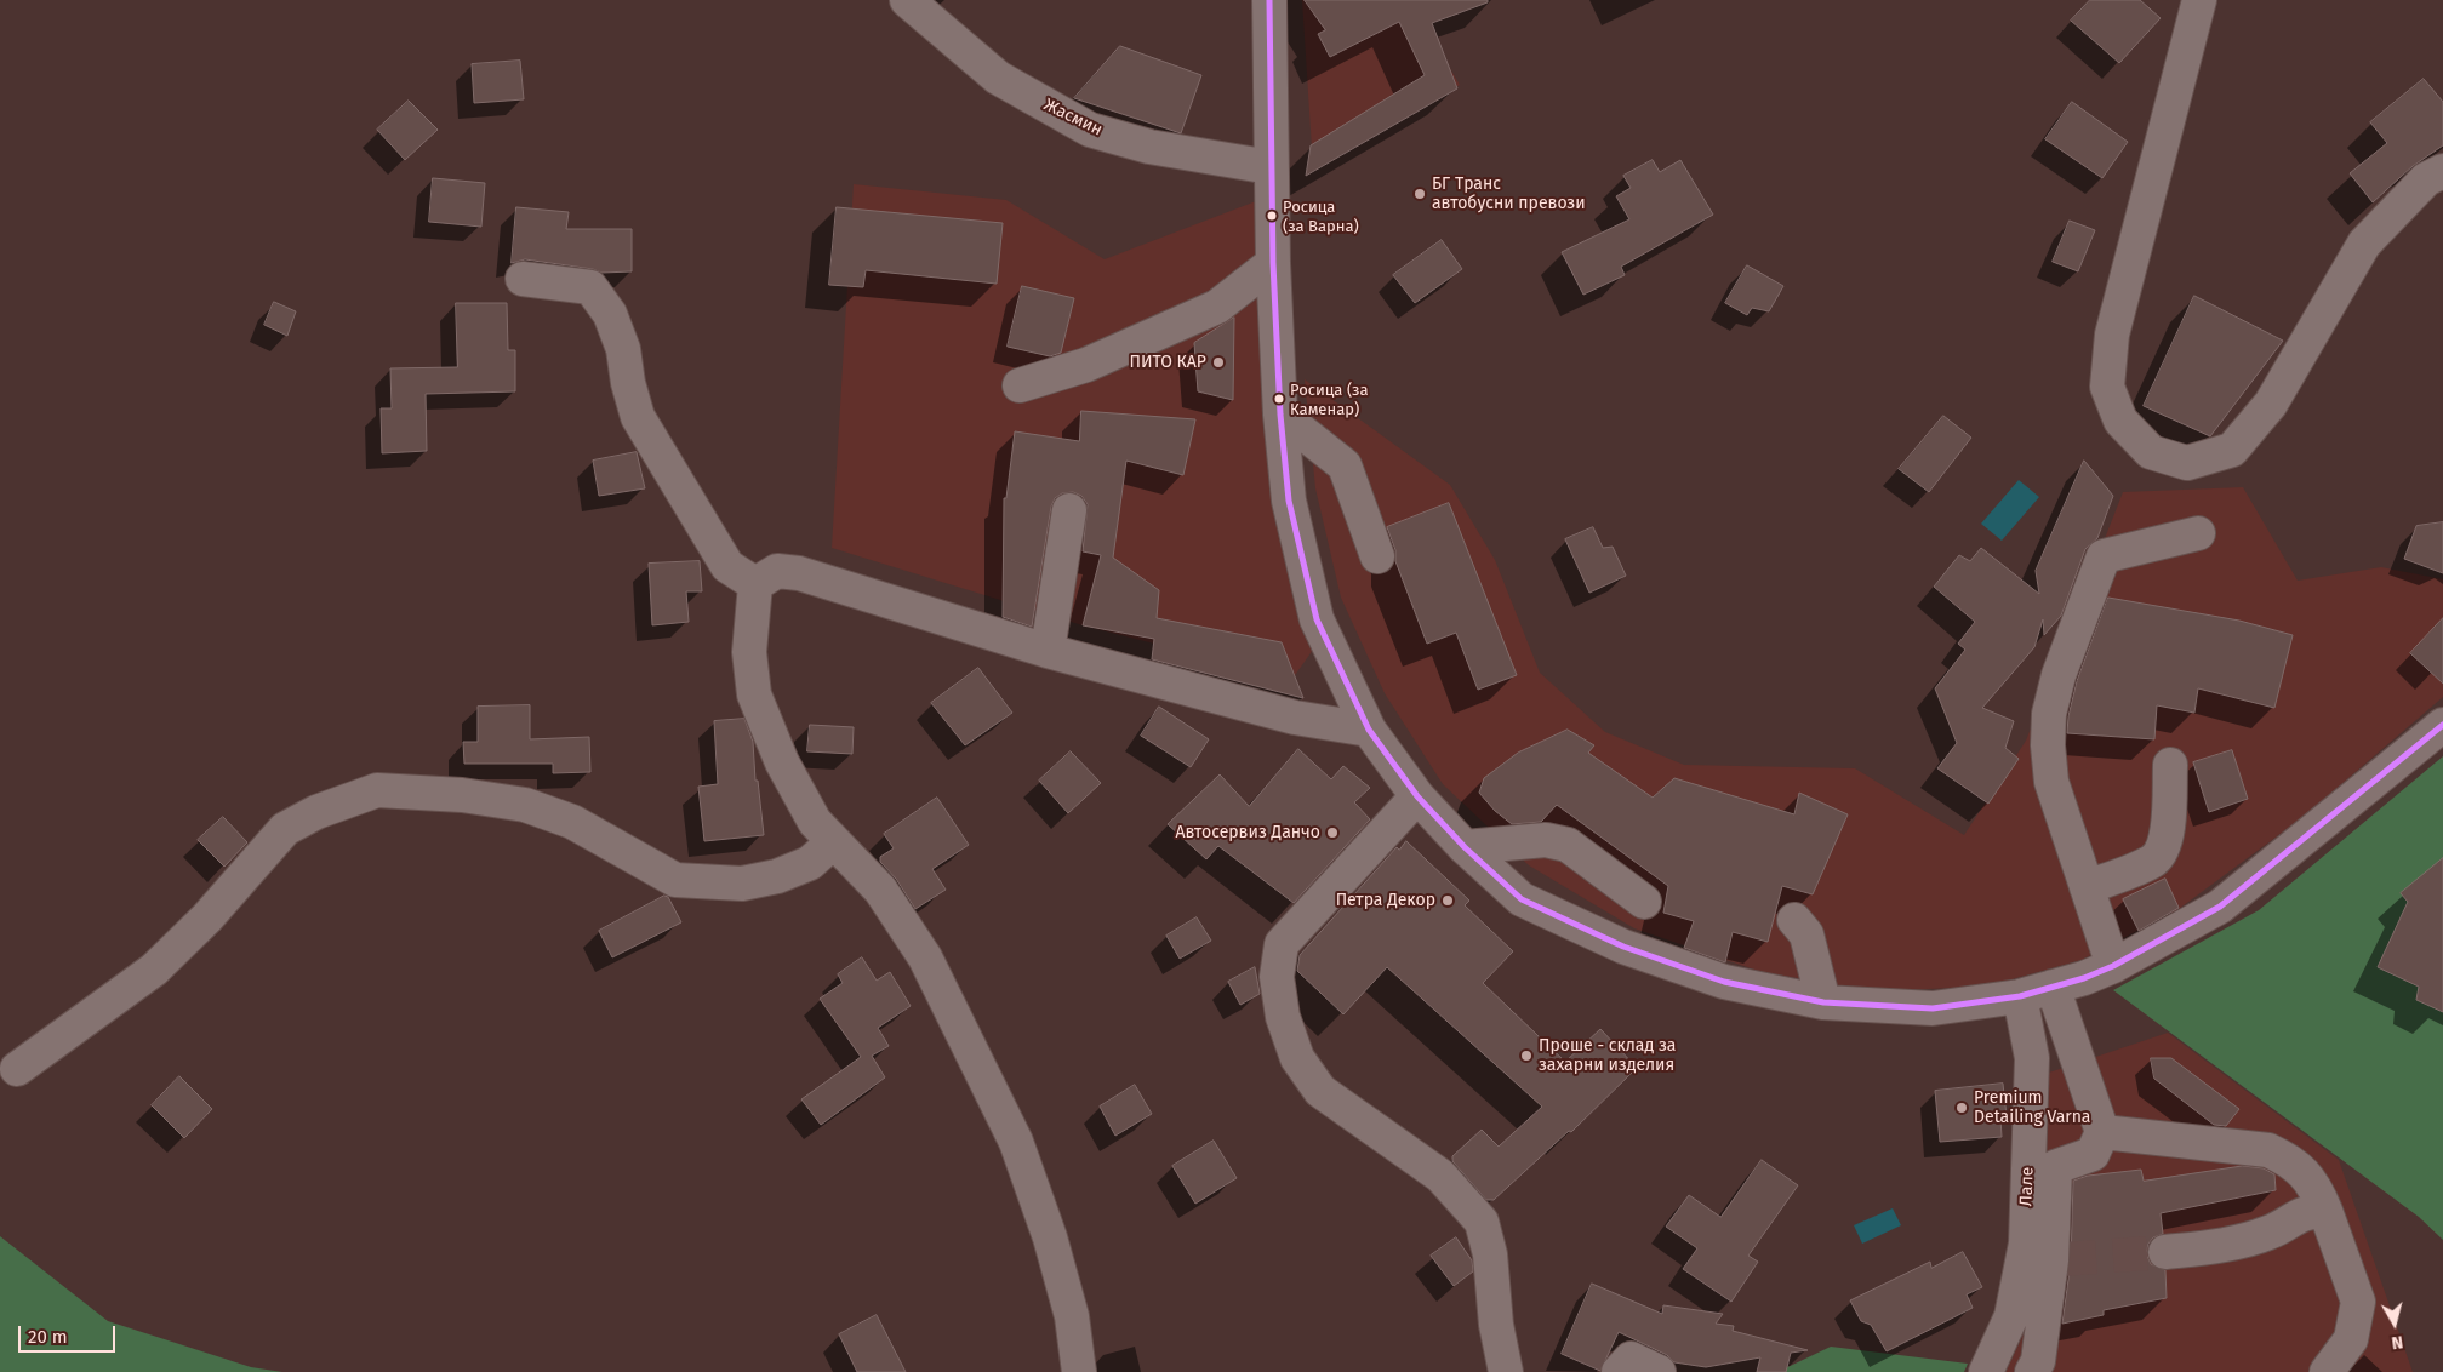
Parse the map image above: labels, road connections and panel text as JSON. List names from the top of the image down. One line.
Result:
{"streets":{"street":["Жасмин","Лале"]},"places":["БГ Транс автобусни превози","Росица (за Варна)","ПИТО КАР","Росица (за Каменар)","Автосервиз Данчо","Петра Декор","Проше - склад за захарни изделия","Premium Detailing Varna"],"scale_bar":"20 m","north":"bottom"}
